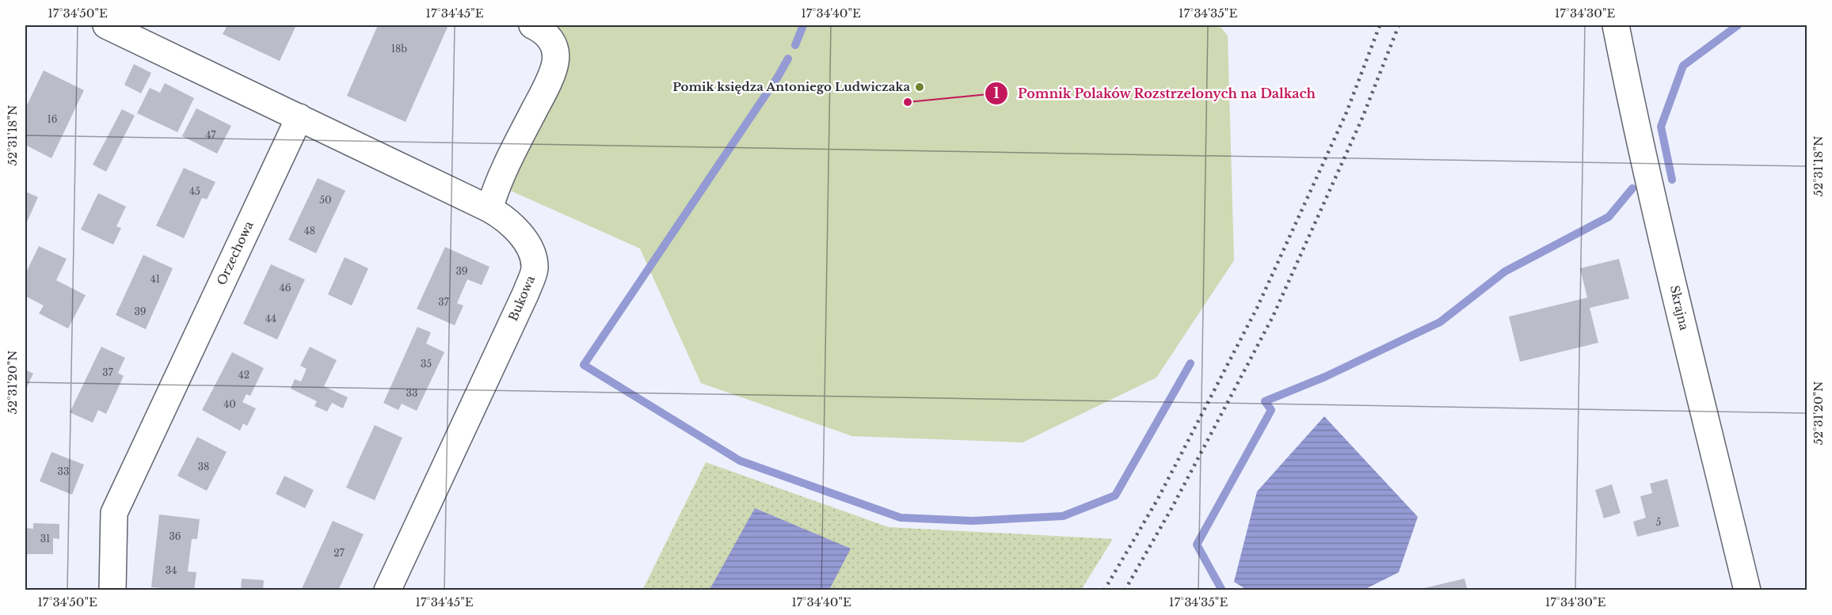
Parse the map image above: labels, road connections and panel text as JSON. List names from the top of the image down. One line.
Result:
{"streets":{"street":["Orzechowa","Bukowa","Skrajna"]},"crossings":[["Orzechowa","Bukowa"]],"places":["Pomik księdza Antoniego Ludwiczaka","Pomnik Polaków Rozstrzelonych na Dalkach"],"house_numbers":["18b","16","47","45","50","48","39","41","46","37","39","44","35","37","42","33","40","38","33","5","36","31","27","34"],"coordinates":["17°34'50\"E","17°34'45\"E","17°34'40\"E","17°34'35\"E","17°34'30\"E","52°31'18\"N","52°31'20\"N"]}
